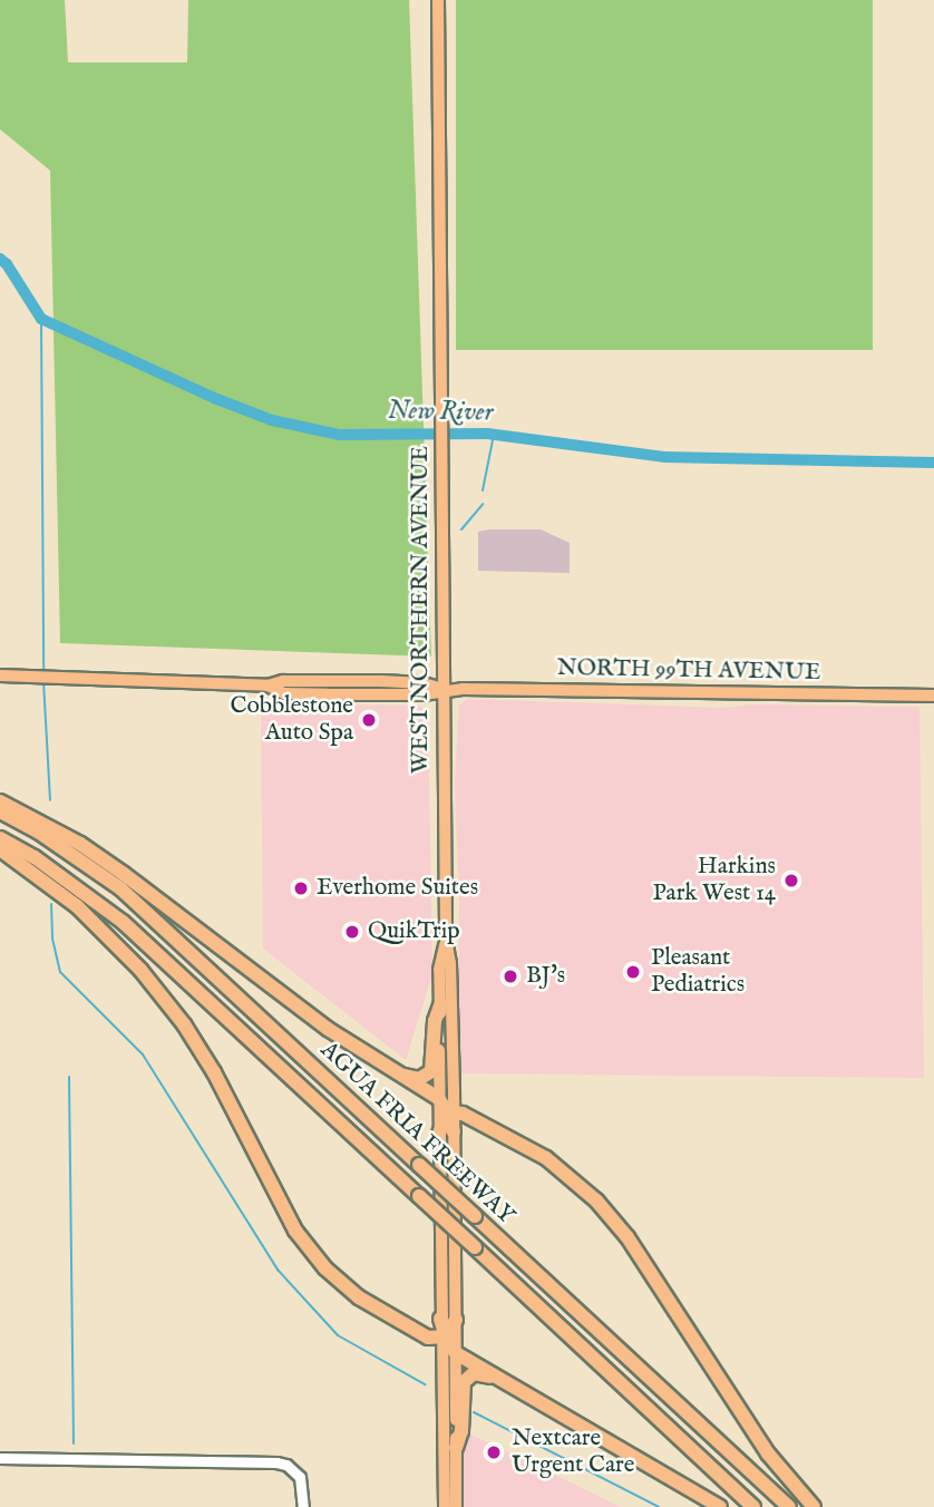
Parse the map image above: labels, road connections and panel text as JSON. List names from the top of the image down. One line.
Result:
{"streets":{"highway":["AGUA FRIA FREEWAY"],"main road":["WEST NORTHERN AVENUE","NORTH 99TH AVENUE"]},"crossings":[["WEST NORTHERN AVENUE","NORTH 99TH AVENUE"]],"water":["New River"],"places":["Cobblestone Auto Spa","Harkins Park West 14","Everhome Suites","QuikTrip","Pleasant Pediatrics","BJ's","Nextcare Urgent Care"]}
